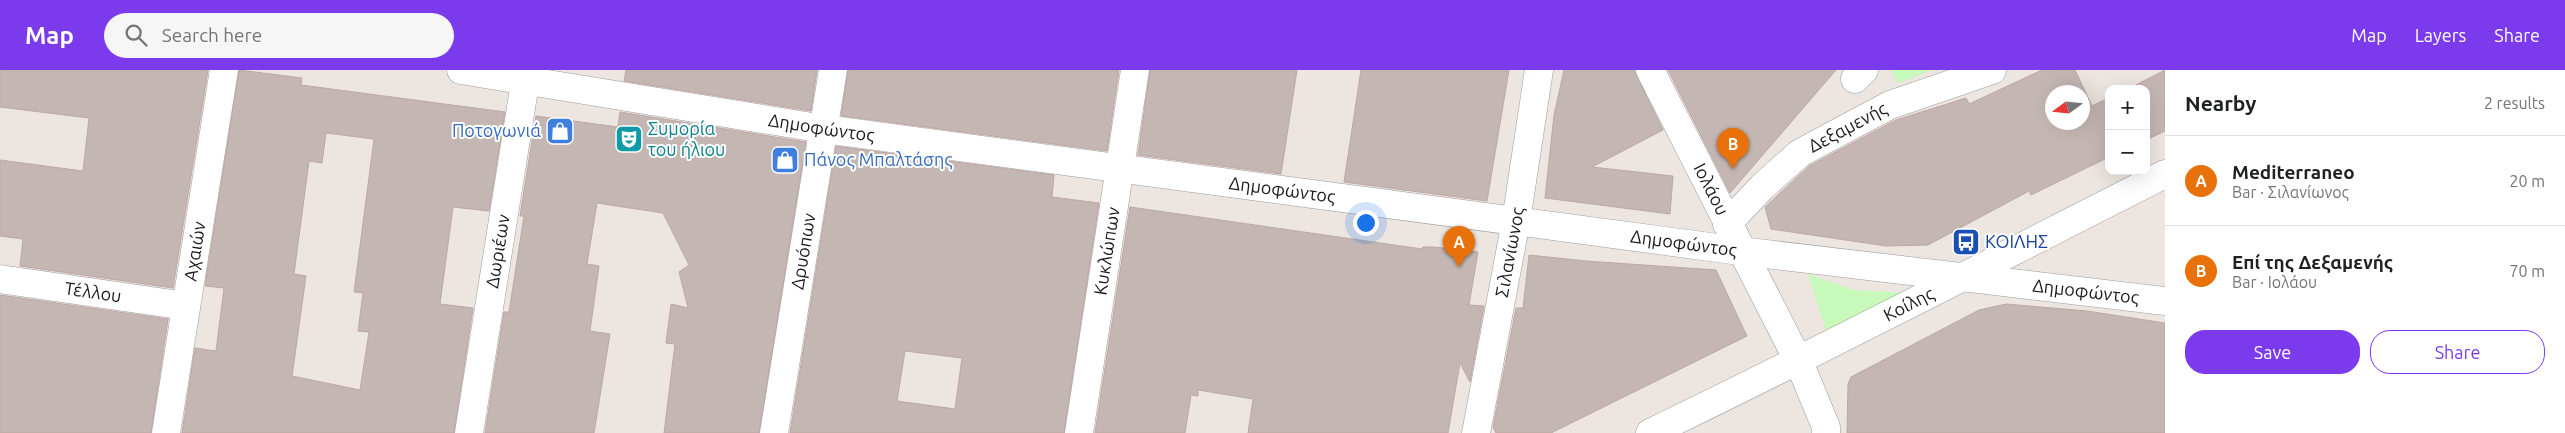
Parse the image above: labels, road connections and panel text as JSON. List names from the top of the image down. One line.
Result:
{"streets":{"street":["Δημοφώντος","Δεξαμενής","Ιολάου","Αχαιών","Κυκλώπων","Δωριέων","Δρυόπων","Σιλανίωνος","Τέλλου","Κοίλης"]},"crossings":[["Δημοφώντος","Ιολάου"],["Δημοφώντος","Κυκλώπων"],["Δημοφώντος","Δωριέων"],["Δημοφώντος","Δρυόπων"],["Δημοφώντος","Σιλανίωνος"],["Δημοφώντος","Κοίλης"],["Δεξαμενής","Ιολάου"],["Ιολάου","Κοίλης"],["Αχαιών","Τέλλου"]],"places":{"shop":["Ποτογωνιά","Πάνος Μπαλτάσης"],"theatre":["Συμορία του ήλιου"],"bus stop":["ΚΟΙΛΗΣ"]},"north":"left","page":{"header":"Map","search":"Search here","nav":["Map","Layers","Share"],"heading":["Nearby","2 results"],"map_buttons":["+","−"],"pins":["B","A"],"list":[{"mark":"A","name":"Mediterraneo","note":"Bar · Σιλανίωνος","value":"20 m"},{"mark":"B","name":"Επί της Δεξαμενής","note":"Bar · Ιολάου","value":"70 m"}],"buttons":["Save","Share"]}}
